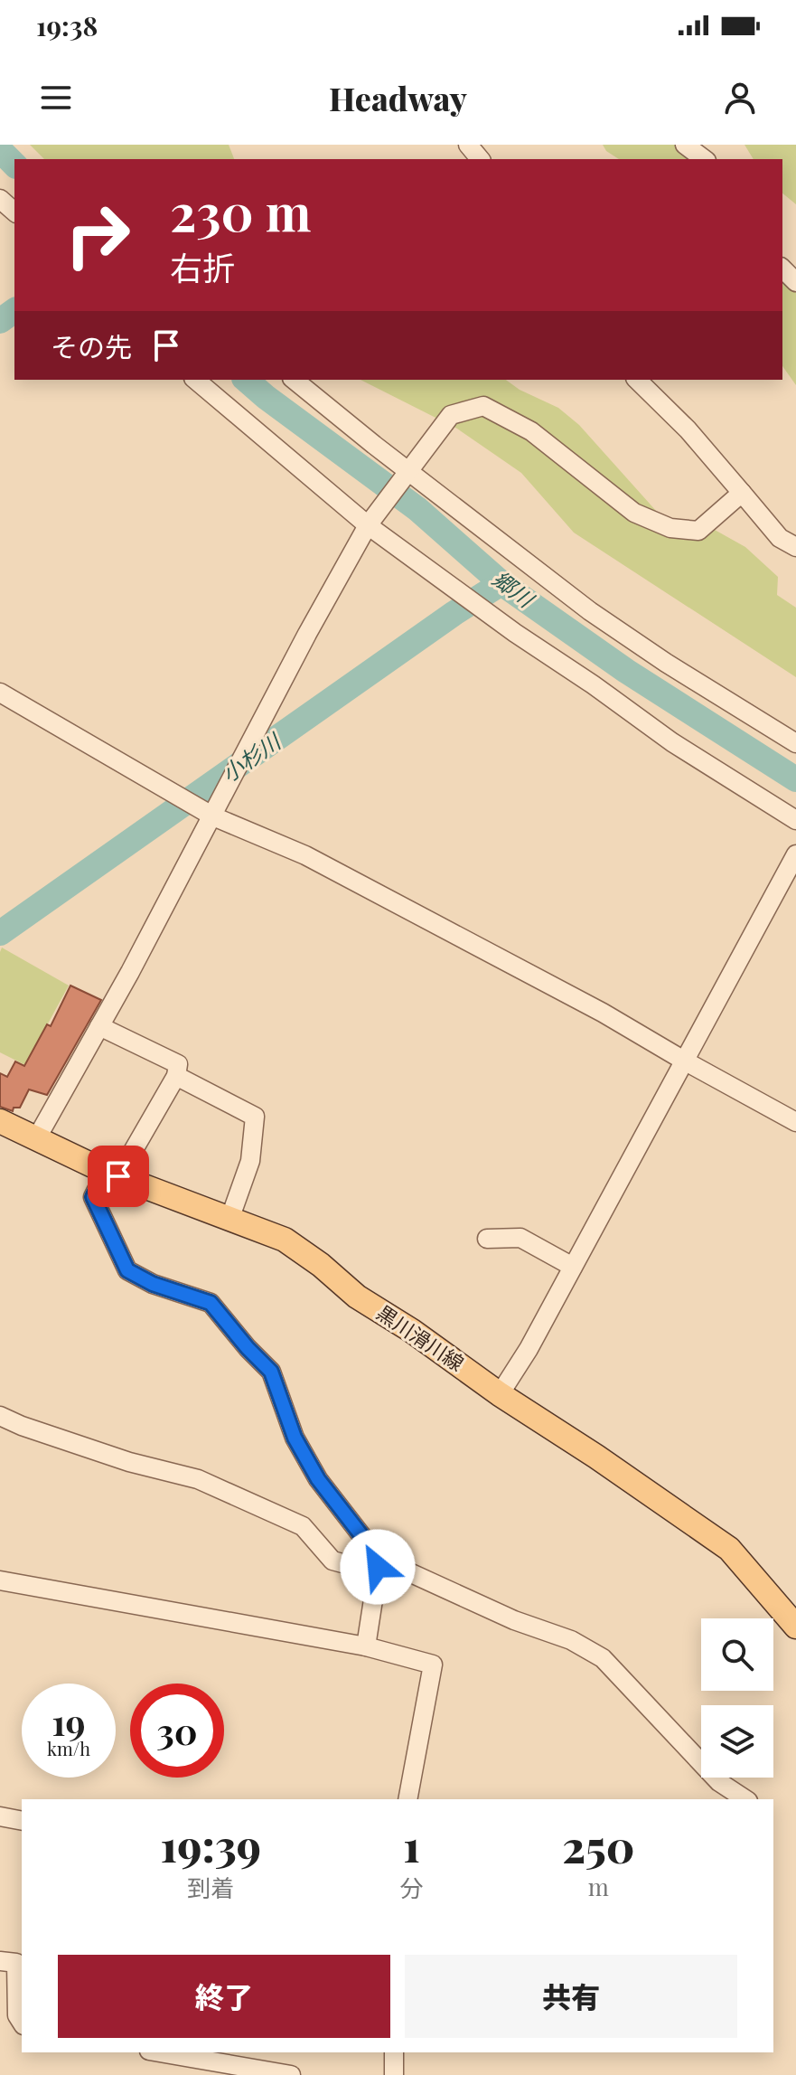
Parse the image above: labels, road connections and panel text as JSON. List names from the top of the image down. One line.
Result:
{"streets":{"main road":["黒川滑川線"]},"water":["郷川","小杉川"],"page":{"status":"19:38","header":"Headway","turn":["230 m","右折"],"then":"その先","speed":"19 km/h","limit":"30","eta":["19:39","到着","1","分","250","m"],"buttons":["終了","共有"]}}
